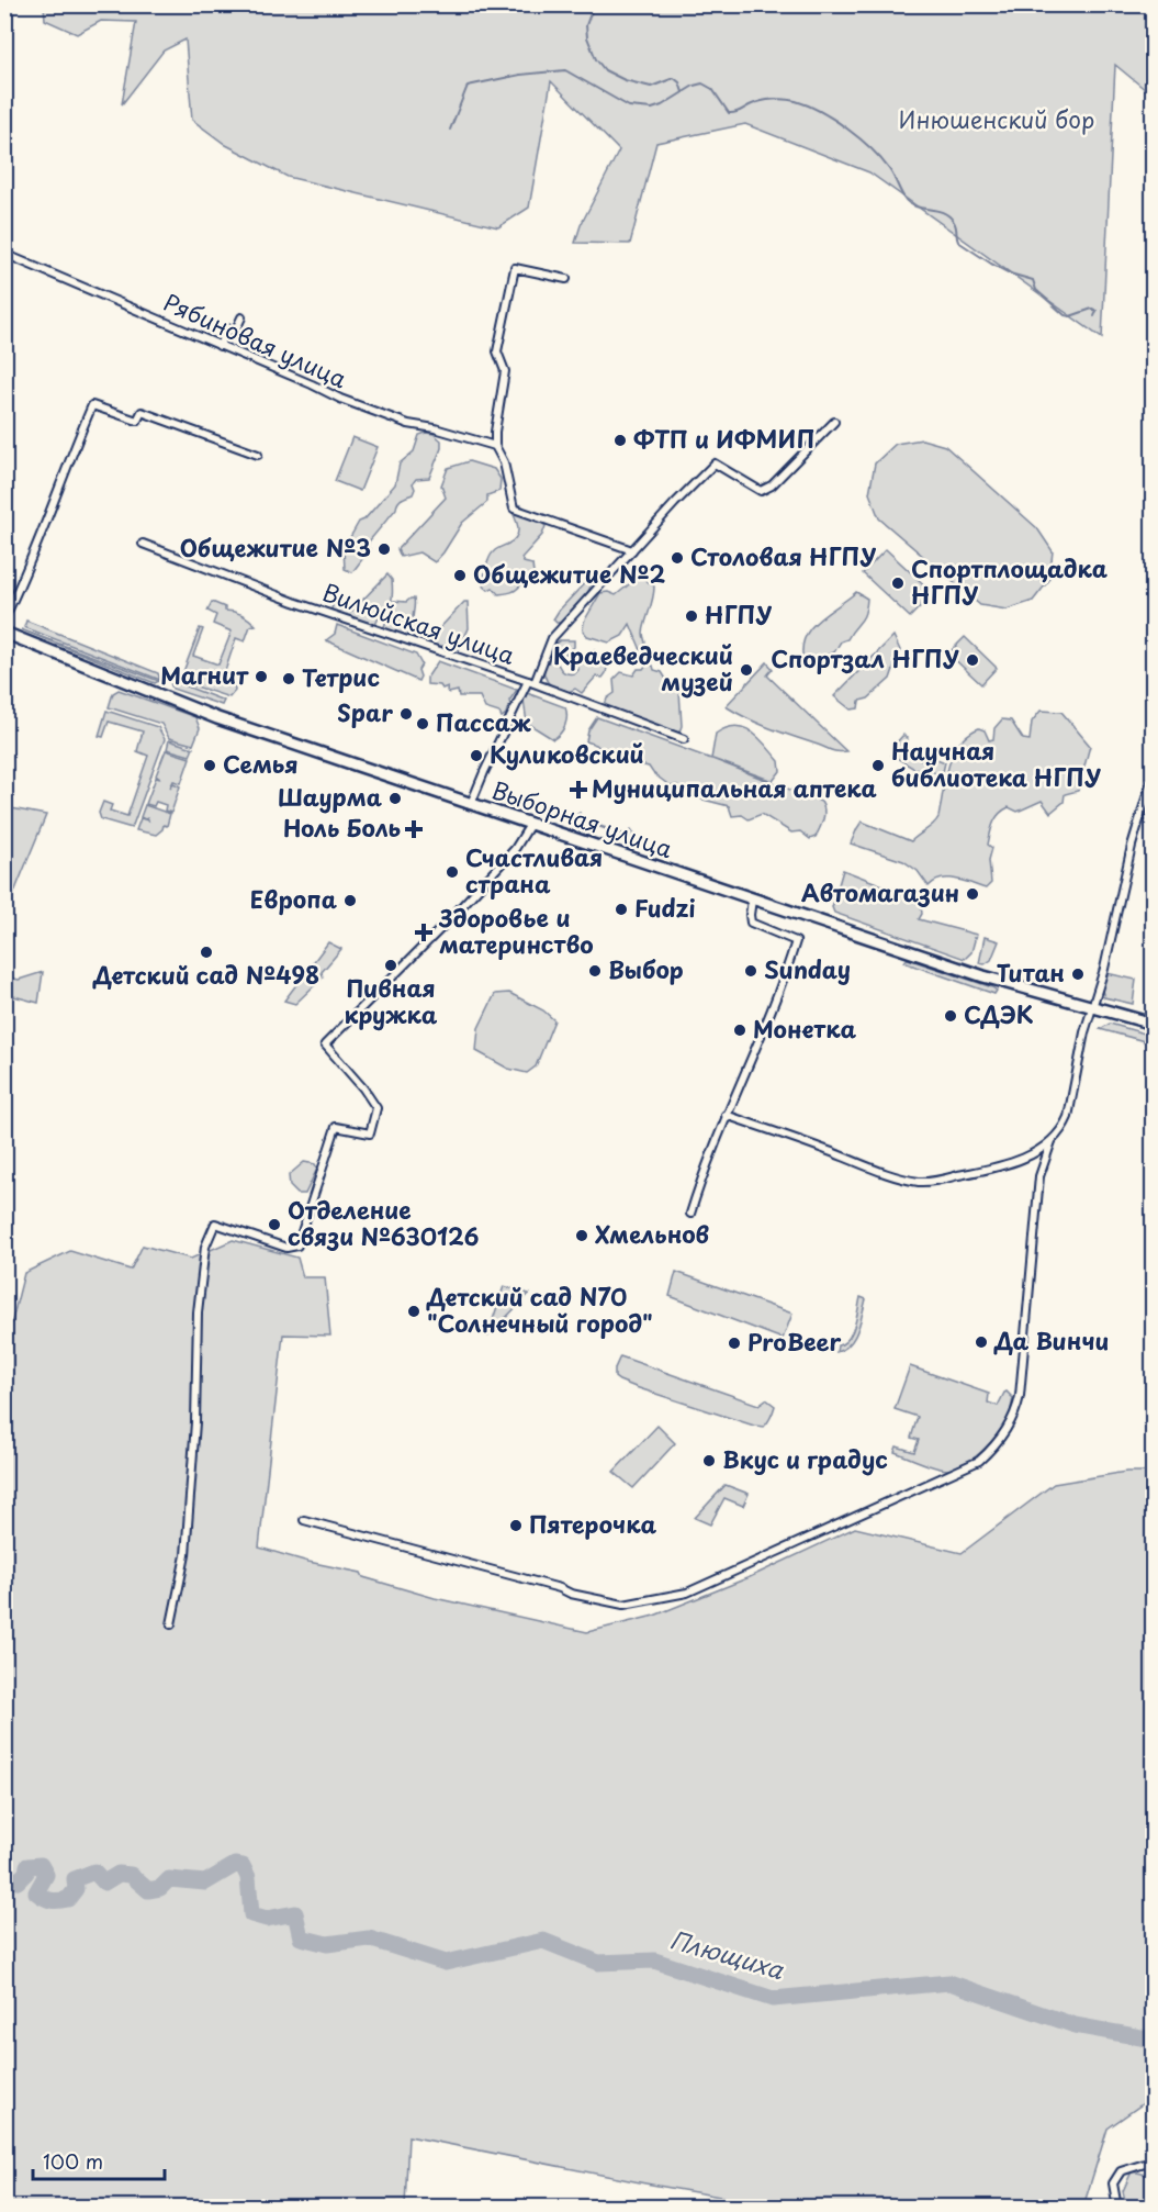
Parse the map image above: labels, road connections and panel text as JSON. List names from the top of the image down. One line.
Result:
{"streets":{"main road":["Выборная улица"],"street":["Рябиновая улица","Вилюйская улица"]},"water":["Плющиха"],"parks":["Инюшенский бор"],"places":{"other":["ФТП и ИФМИП","Общежитие №3","Столовая НГПУ","Общежитие №2","Спортплощадка НГПУ","НГПУ","Спортзал НГПУ","Краеведческий музей","Магнит","Тетрис","Spar","Пассаж","Куликовский","Семья","Научная библиотека НГПУ","Шаурма","Счастливая страна","Автомагазин","Европа","Fudzi","Детский сад №498","Пивная кружка","Выбор","Sunday","Титан","СДЭК","Монетка","Отделение связи №630126","Хмельнов","Детский сад N70 \"Солнечный город\"","Да Винчи","ProBeer","Вкус и градус","Пятерочка"],"health":["Муниципальная аптека","Ноль Боль","Здоровье и материнство"]},"scale_bar":"100 m"}
